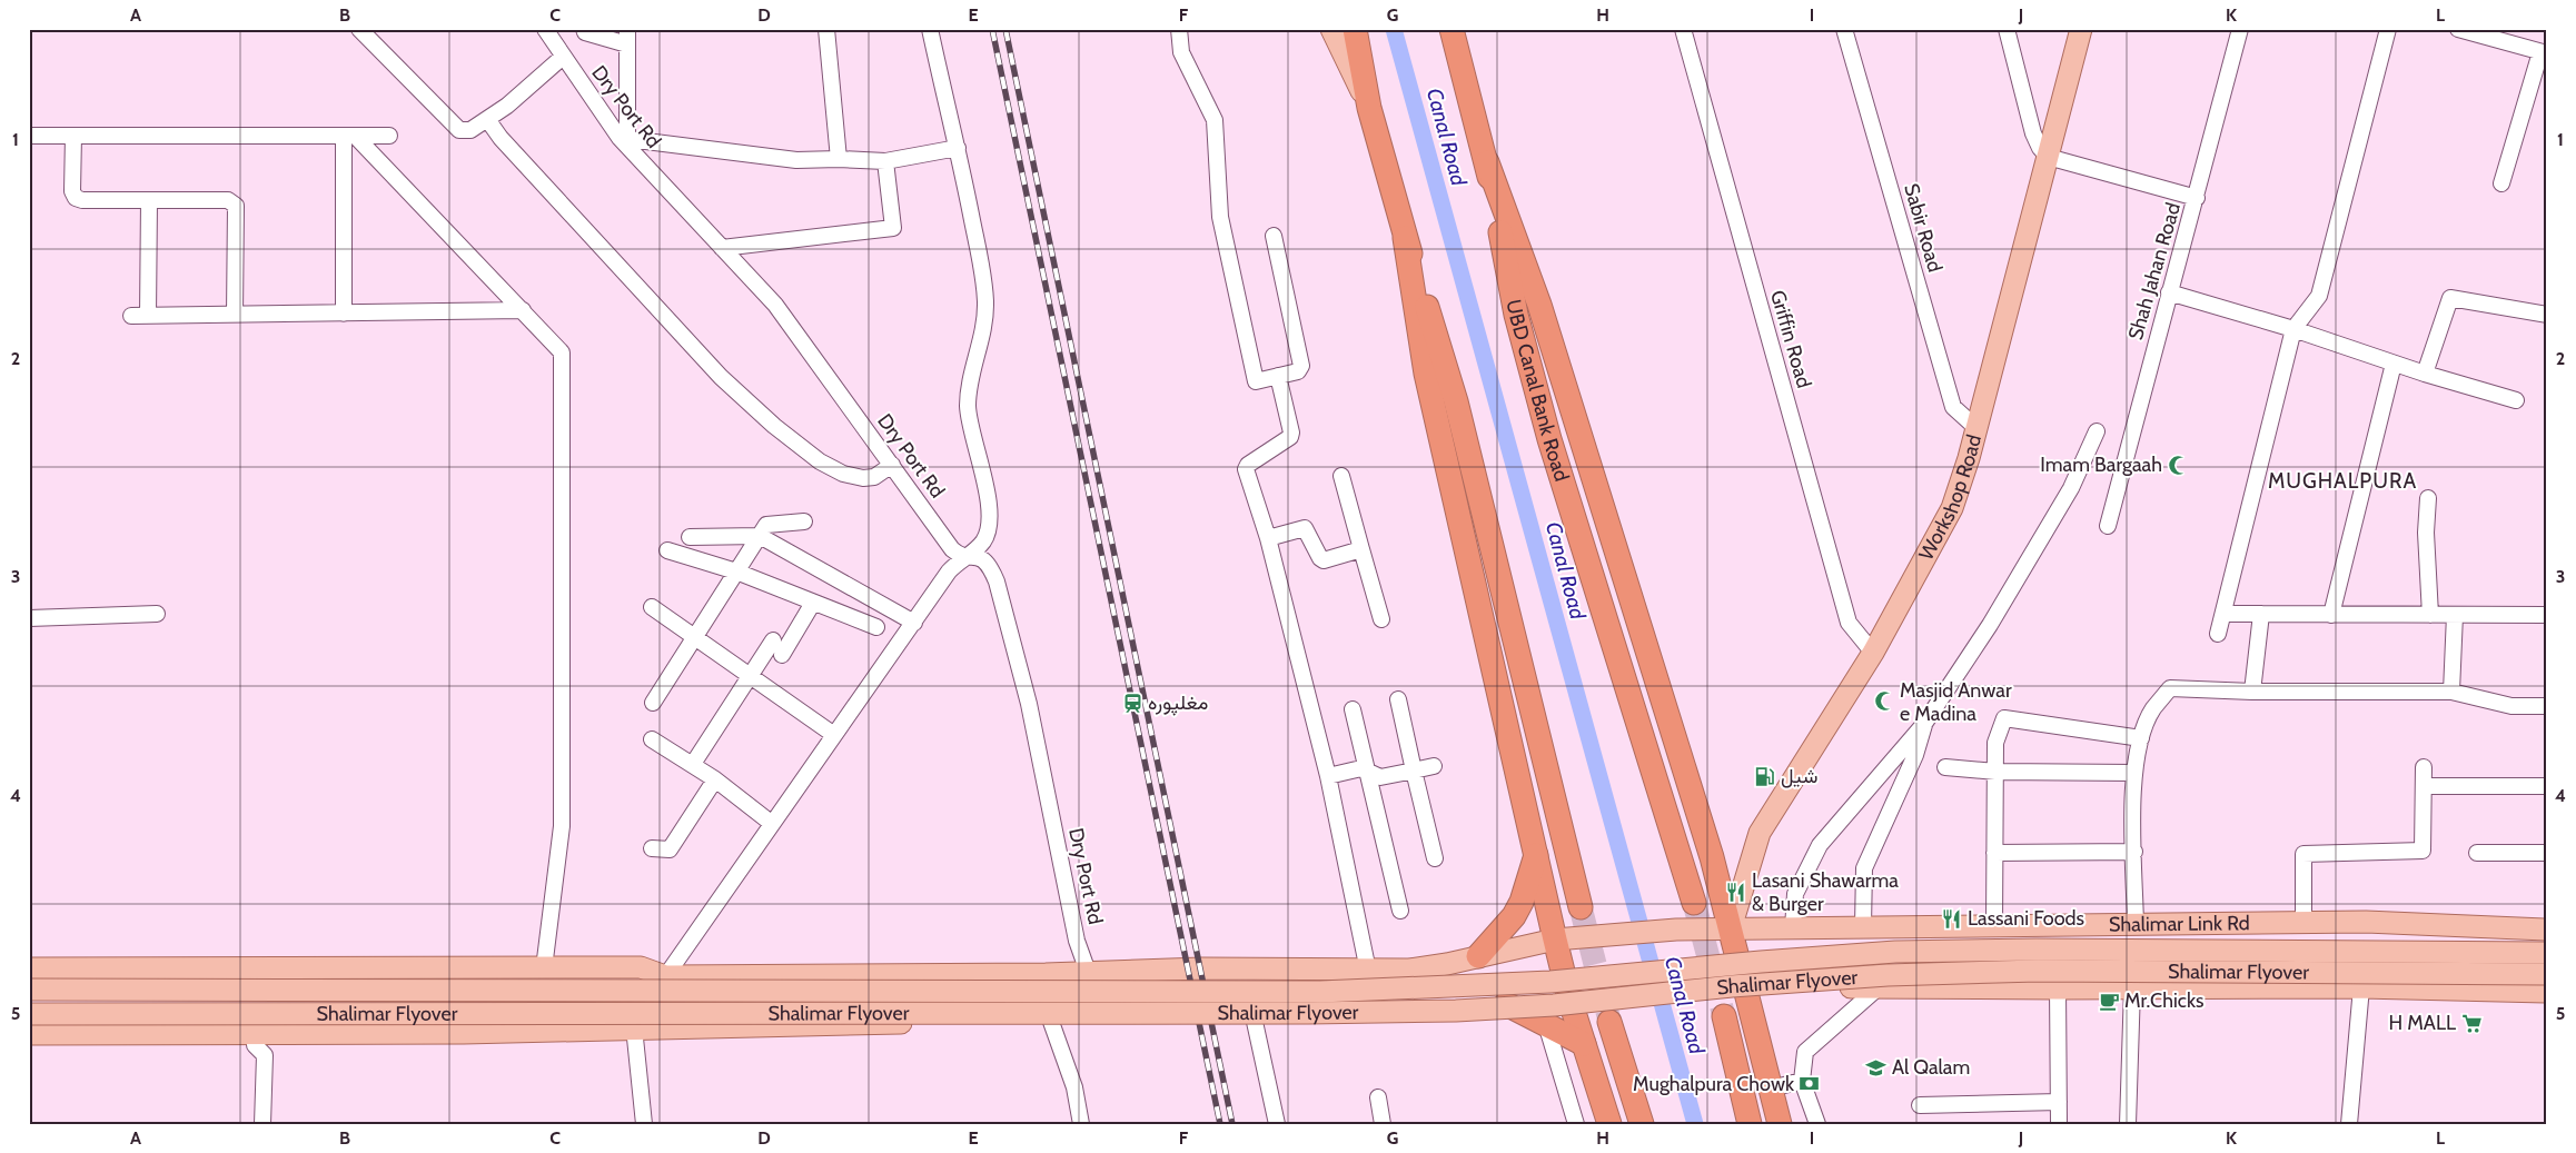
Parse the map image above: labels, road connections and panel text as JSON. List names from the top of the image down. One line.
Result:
{"streets":{"highway":["UBD Canal Bank Road"],"main road":["Workshop Road","Shalimar Link Rd","Shalimar Flyover"],"street":["Dry Port Rd","Sabir Road","Shah Jahan Road","Griffin Road"]},"crossings":[["Dry Port Rd","Shalimar Link Rd"],["Sabir Road","Workshop Road"],["Griffin Road","Workshop Road"],["Workshop Road","Shalimar Link Rd"]],"districts":["MUGHALPURA"],"water":["Canal Road"],"places":{"mosque":["Imam Bargaah","Masjid Anwar e Madina"],"station":["مغلپورہ"],"fuel station":["شیل"],"restaurant":["Lasani Shawarma & Burger","Lassani Foods"],"cafe":["Mr.Chicks"],"supermarket":["H MALL"],"school or university":["Al Qalam"],"bank":["Mughalpura Chowk"]},"grid":{"columns":["A","B","C","D","E","F","G","H","I","J","K","L"],"rows":["1","2","3","4","5"]}}
